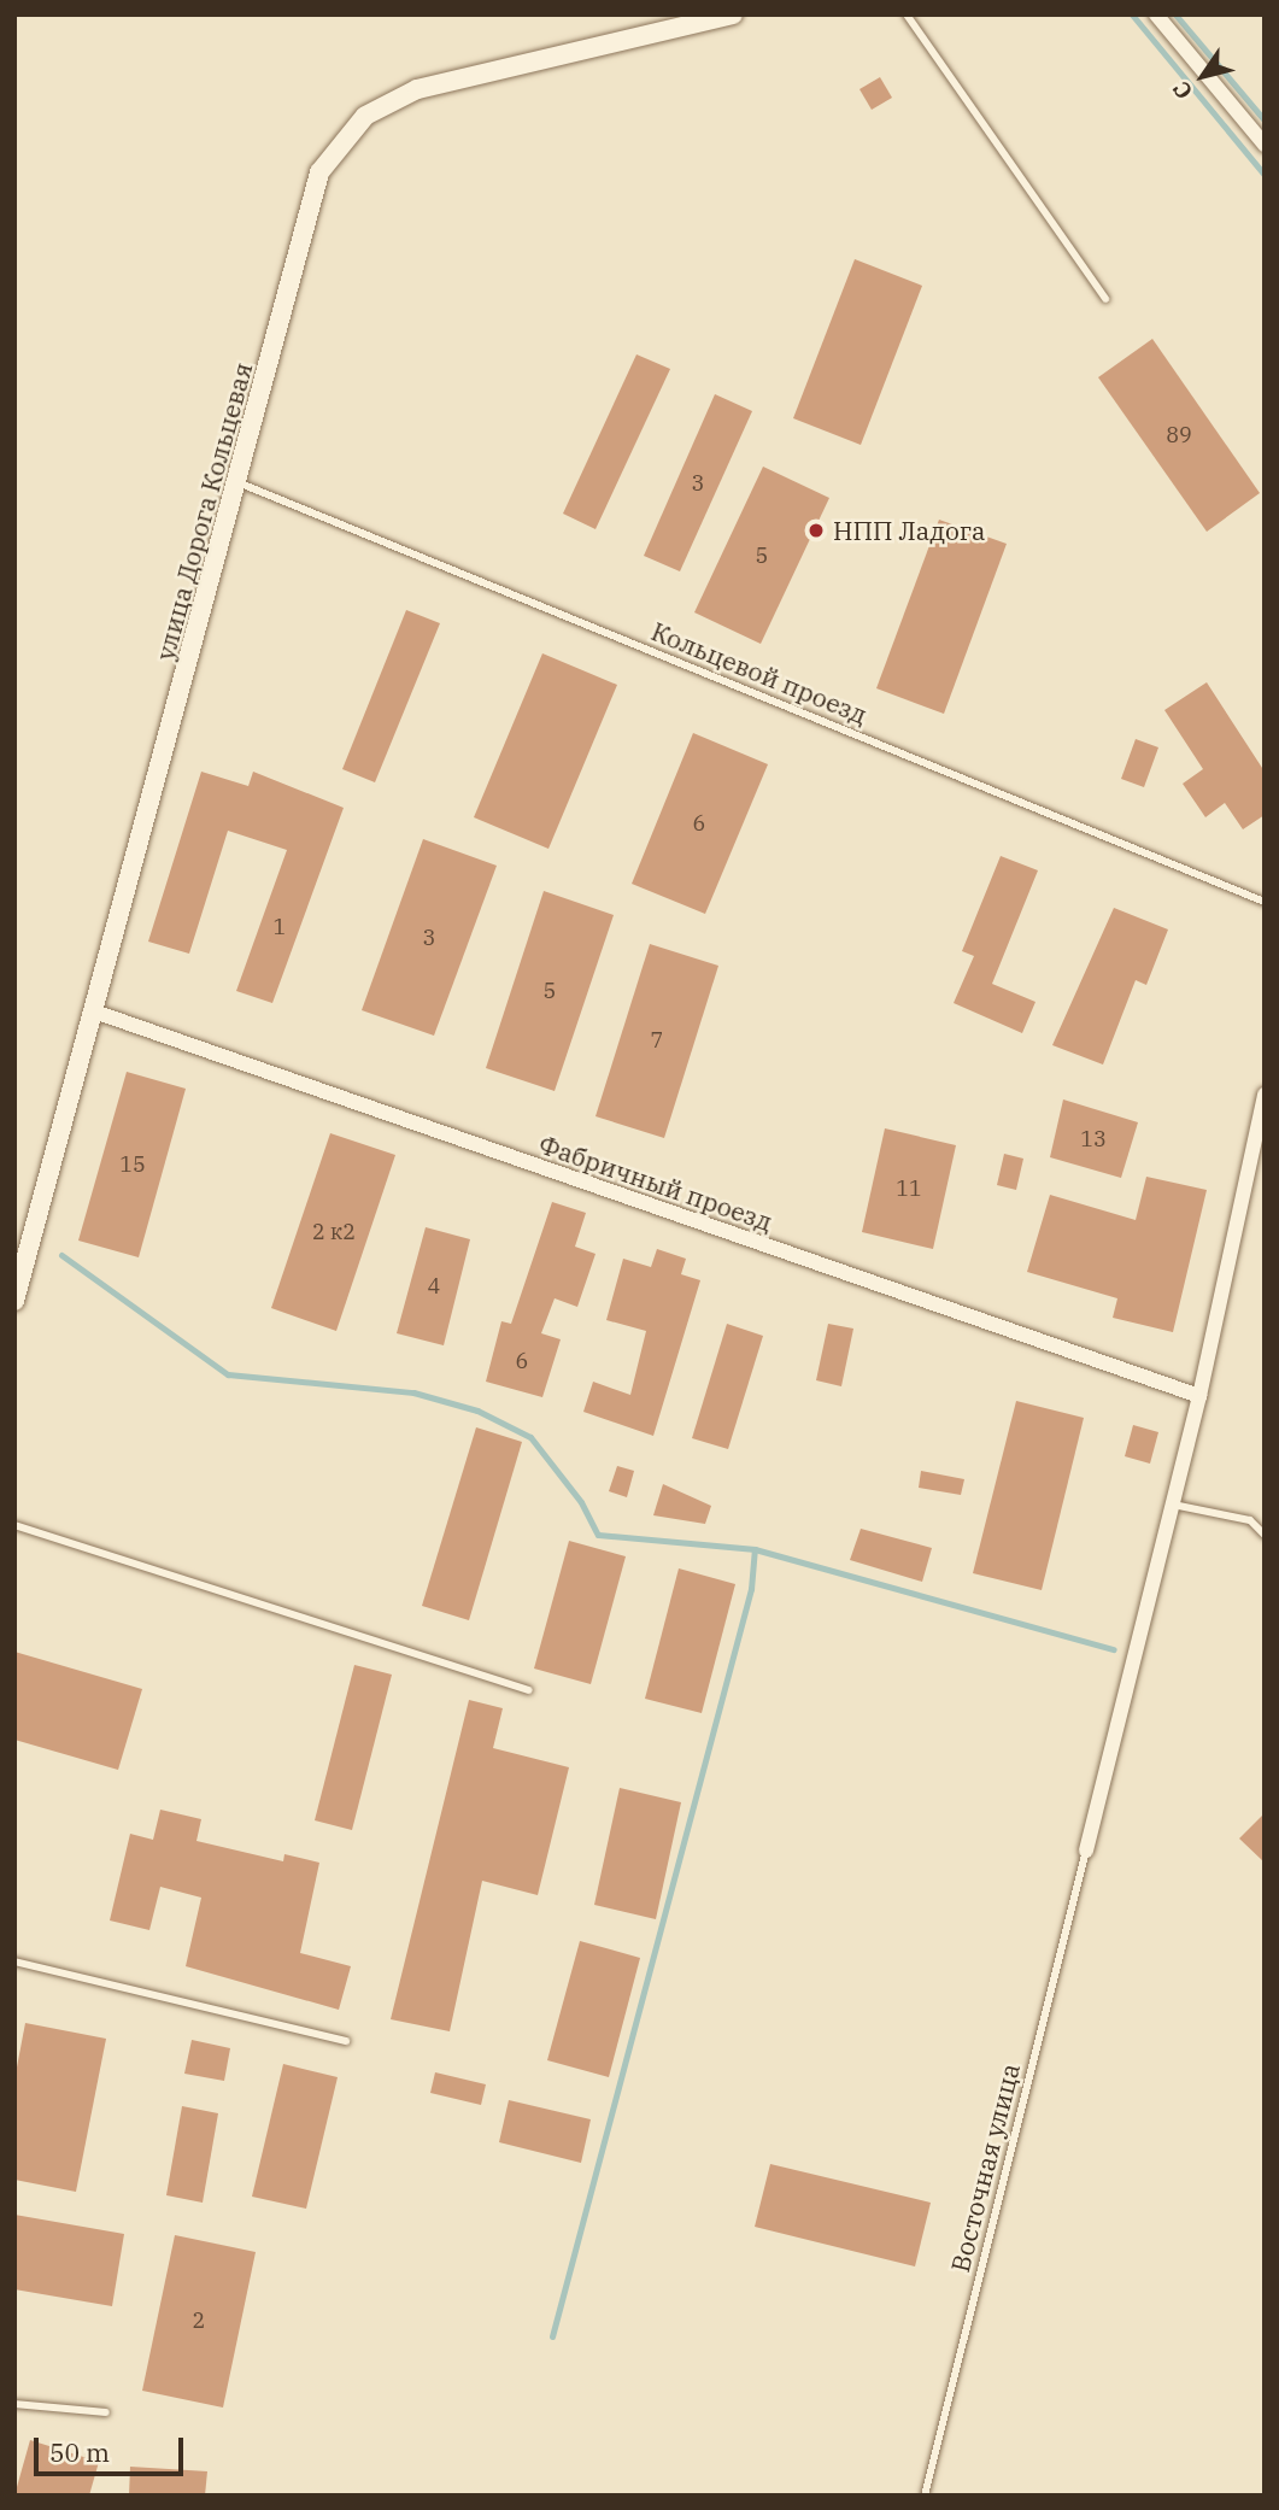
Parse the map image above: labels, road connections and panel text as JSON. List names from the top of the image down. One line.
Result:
{"streets":{"street":["улица Дорога Кольцевая","Фабричный проезд"],"lane":["Кольцевой проезд","Восточная улица"]},"crossings":[["улица Дорога Кольцевая","Кольцевой проезд"],["улица Дорога Кольцевая","Фабричный проезд"]],"places":["НПП Ладога"],"house_numbers":["89","3","5","6","1","3","5","7","13","15","11","2 к2","4","6","2"],"scale_bar":"50 m","north":"bottom left"}
